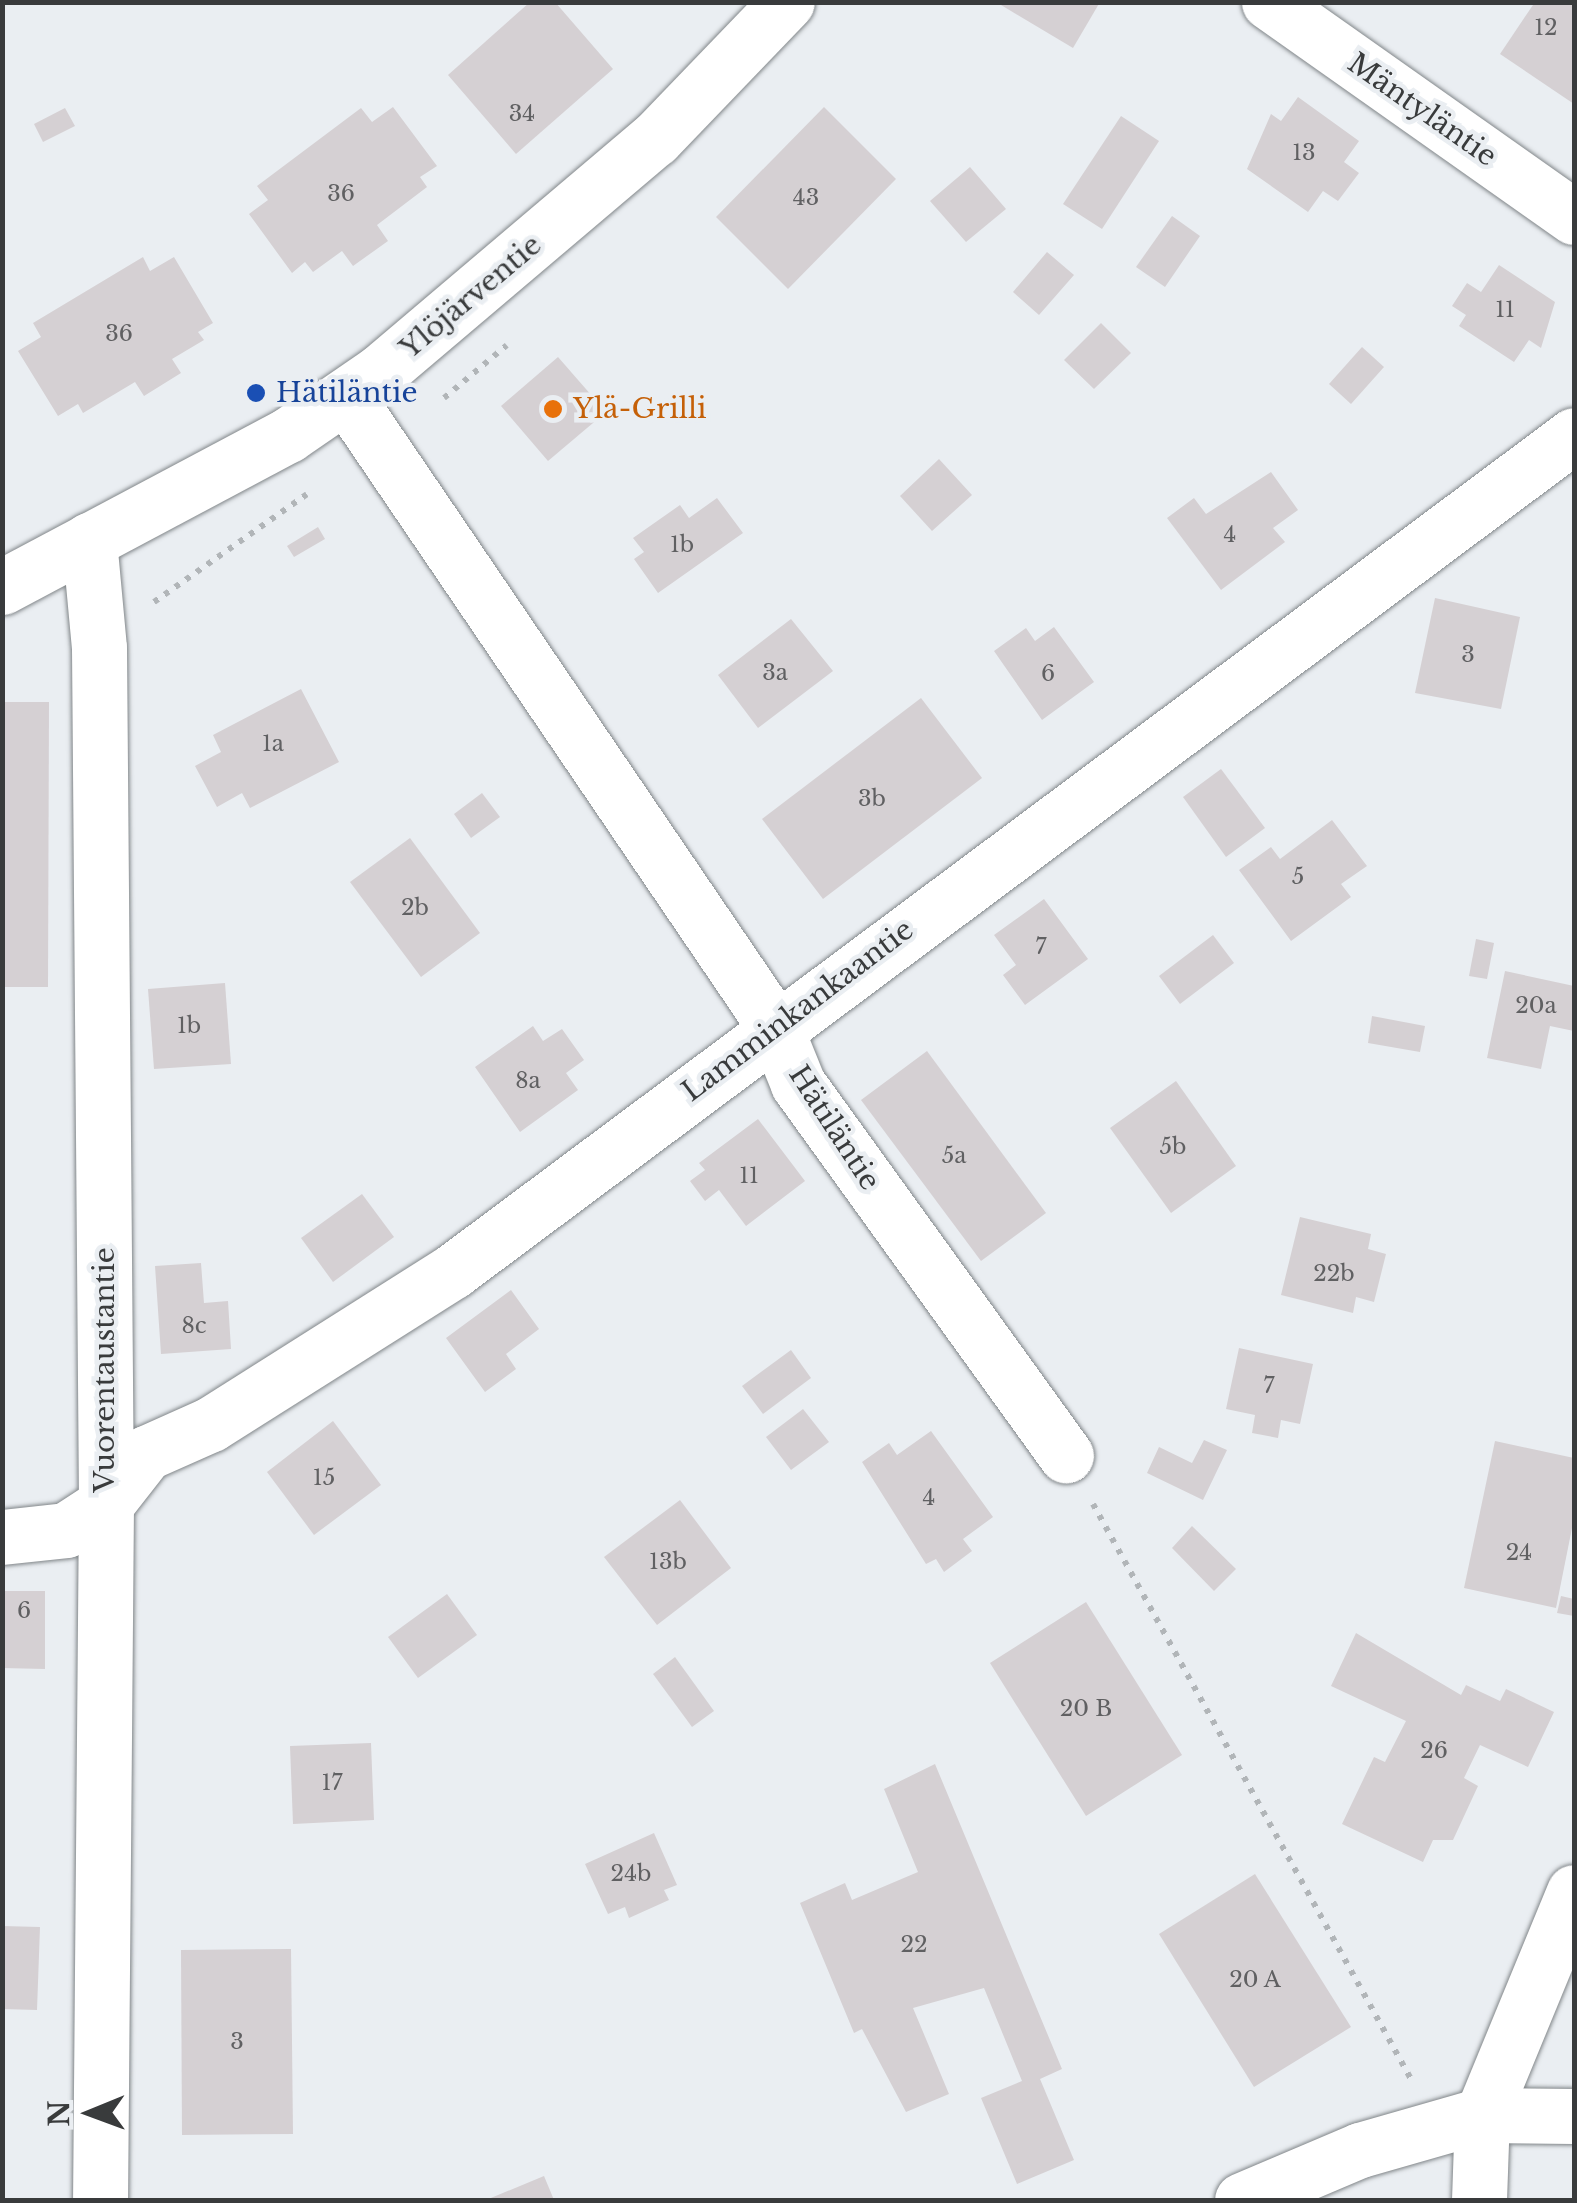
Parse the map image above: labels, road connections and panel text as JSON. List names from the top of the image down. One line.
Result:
{"streets":{"street":["Mäntyläntie","Ylöjärventie","Lamminkankaantie","Hätiläntie","Vuorentaustantie"]},"crossings":[["Ylöjärventie","Hätiläntie"],["Ylöjärventie","Vuorentaustantie"],["Lamminkankaantie","Hätiläntie"],["Lamminkankaantie","Vuorentaustantie"]],"places":["Hätiläntie","Ylä-Grilli"],"house_numbers":["12","34","13","36","43","11","36","4","1b","3","3a","6","1a","3b","5","2b","7","20a","1b","8a","5b","5a","11","22b","8c","7","15","4","24","13b","6","20 B","26","17","24b","22","20 A","3"],"north":"left"}
